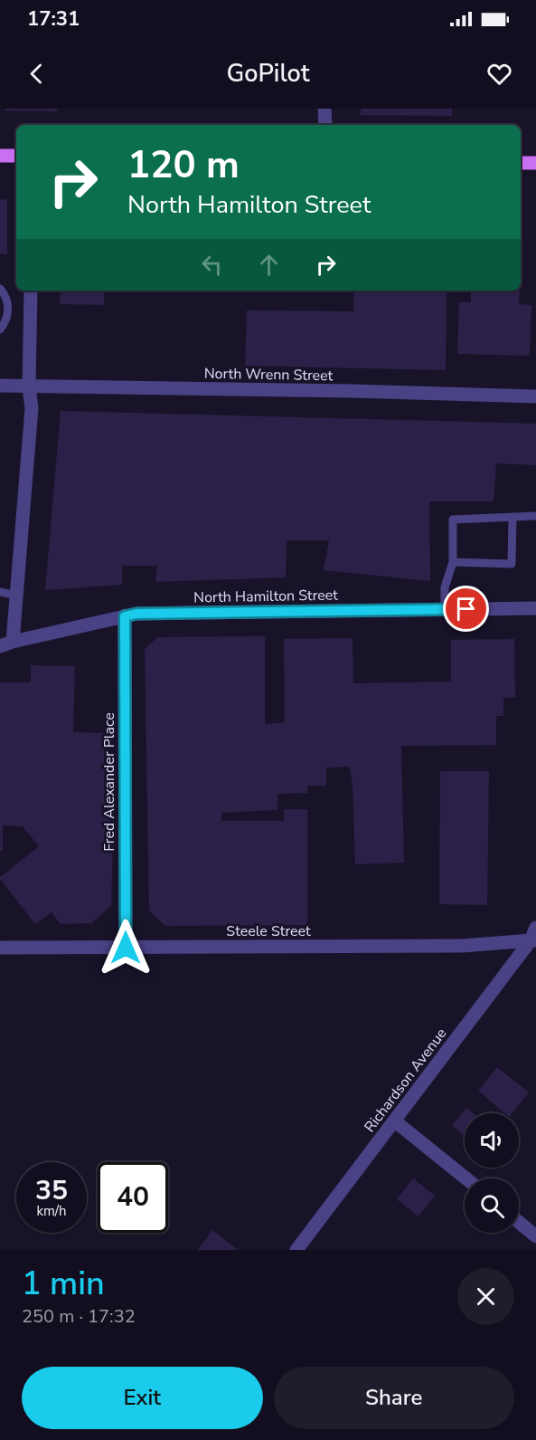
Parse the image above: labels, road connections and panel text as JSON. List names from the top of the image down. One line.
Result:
{"streets":{"street":["North Wrenn Street","North Hamilton Street","Fred Alexander Place","Steele Street","Richardson Avenue"]},"crossings":[["North Hamilton Street","Fred Alexander Place"],["Fred Alexander Place","Steele Street"],["Steele Street","Richardson Avenue"]],"page":{"status":"17:31","header":"GoPilot","turn":["120 m","North Hamilton Street"],"speed":"35 km/h","limit":"40","heading":["1 min","250 m · 17:32"],"buttons":["Exit","Share"]}}
